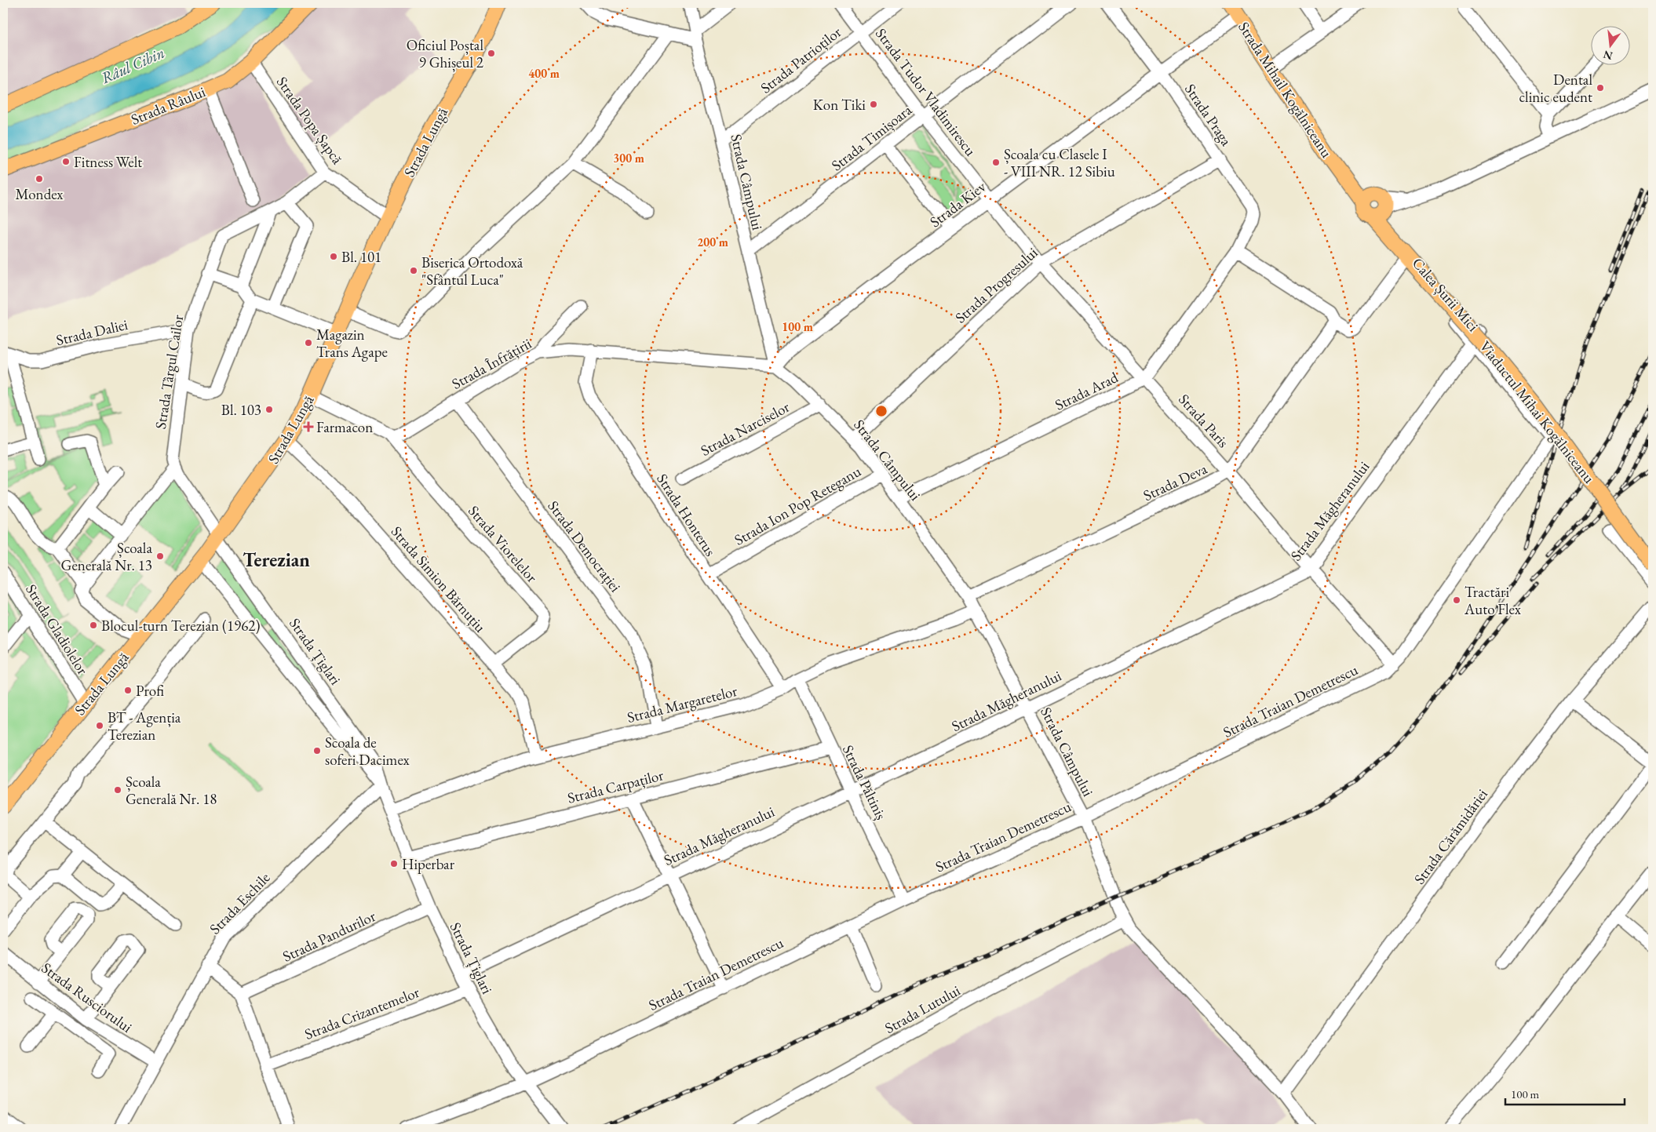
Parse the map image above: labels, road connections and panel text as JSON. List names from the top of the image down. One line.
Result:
{"streets":{"main road":["Strada Mihail Kogălniceanu","Strada Râului","Strada Lungă","Calea Șurii Mici","Viaductul Mihai Kogălniceanu"],"street":["Strada Patrioților","Strada Tudor Vladimirescu","Strada Praga","Strada Popa Șapcă","Strada Timișoara","Strada Câmpului","Strada Kiev","Strada Progresului","Strada Daliei","Strada Înfrățirii","Strada Târgul Cailor","Strada Arad","Strada Paris","Strada Narciselor","Strada Deva","Strada Ion Pop Reteganu","Strada Măgheranului","Strada Honterus","Strada Viorelelor","Strada Democrației","Strada Simion Bărnuțiu","Strada Gladiolelor","Strada Țiglari","Strada Traian Demetrescu","Strada Margaretelor","Strada Păltiniș","Strada Carpaților","Strada Cărămidăriei","Strada Eschile","Strada Pandurilor","Strada Rusciorului","Strada Lutului","Strada Crizantemelor"]},"crossings":[["Strada Patrioților","Strada Tudor Vladimirescu"],["Strada Patrioților","Strada Câmpului"],["Strada Mihail Kogălniceanu","Strada Kiev"],["Strada Mihail Kogălniceanu","Calea Șurii Mici"],["Strada Tudor Vladimirescu","Strada Timișoara"],["Strada Tudor Vladimirescu","Strada Kiev"],["Strada Tudor Vladimirescu","Strada Paris"],["Strada Râului","Strada Popa Șapcă"],["Strada Praga","Strada Kiev"],["Strada Praga","Strada Progresului"],["Strada Praga","Strada Arad"],["Strada Popa Șapcă","Strada Lungă"],["Strada Popa Șapcă","Strada Târgul Cailor"],["Strada Timișoara","Strada Câmpului"],["Strada Lungă","Strada Simion Bărnuțiu"],["Strada Lungă","Strada Gladiolelor"],["Strada Lungă","Strada Țiglari"],["Strada Câmpului","Strada Kiev"],["Strada Câmpului","Strada Progresului"],["Strada Câmpului","Strada Înfrățirii"],["Strada Câmpului","Strada Arad"],["Strada Câmpului","Strada Narciselor"],["Strada Câmpului","Strada Deva"],["Strada Câmpului","Strada Ion Pop Reteganu"],["Strada Câmpului","Strada Măgheranului"],["Strada Câmpului","Strada Traian Demetrescu"],["Strada Câmpului","Strada Margaretelor"],["Strada Câmpului","Strada Cărămidăriei"],["Strada Câmpului","Strada Lutului"],["Strada Kiev","Strada Înfrățirii"],["Strada Kiev","Strada Paris"],["Strada Progresului","Strada Paris"],["Calea Șurii Mici","Viaductul Mihai Kogălniceanu"],["Calea Șurii Mici","Strada Măgheranului"],["Strada Daliei","Strada Târgul Cailor"],["Strada Înfrățirii","Strada Honterus"],["Strada Înfrățirii","Strada Viorelelor"],["Strada Înfrățirii","Strada Democrației"],["Strada Arad","Strada Paris"],["Strada Paris","Strada Deva"],["Strada Paris","Strada Măgheranului"],["Strada Paris","Strada Traian Demetrescu"],["Strada Ion Pop Reteganu","Strada Honterus"],["Strada Măgheranului","Strada Țiglari"],["Strada Măgheranului","Strada Păltiniș"],["Strada Honterus","Strada Margaretelor"],["Strada Viorelelor","Strada Simion Bărnuțiu"],["Strada Democrației","Strada Margaretelor"],["Strada Simion Bărnuțiu","Strada Margaretelor"],["Strada Țiglari","Strada Traian Demetrescu"],["Strada Țiglari","Strada Margaretelor"],["Strada Țiglari","Strada Carpaților"],["Strada Țiglari","Strada Eschile"],["Strada Țiglari","Strada Pandurilor"],["Strada Țiglari","Strada Crizantemelor"],["Strada Traian Demetrescu","Strada Păltiniș"],["Strada Margaretelor","Strada Păltiniș"],["Strada Păltiniș","Strada Carpaților"],["Strada Eschile","Strada Rusciorului"]],"districts":["Terezian"],"water":["Râul Cibin"],"places":{"other":["Oficiul Poștal 9 Ghișeul 2","Dental clinic eudent","Kon Tiki","Fitness Welt","Școala cu Clasele I - VIII NR. 12 Sibiu","Mondex","Bl. 101","Biserica Ortodoxă \"Sfântul Luca\"","Magazin Trans Agape","Bl. 103","Școala Generală Nr. 13","Tractări Auto Flex","Blocul-turn Terezian (1962)","Profi","BT - Agenția Terezian","Scoala de soferi Dacimex","Școala Generală Nr. 18","Hiperbar"],"health":["Farmacon"]},"scale_bar":"100 m","north":"bottom","rings":["400 m","300 m","200 m","100 m"]}
